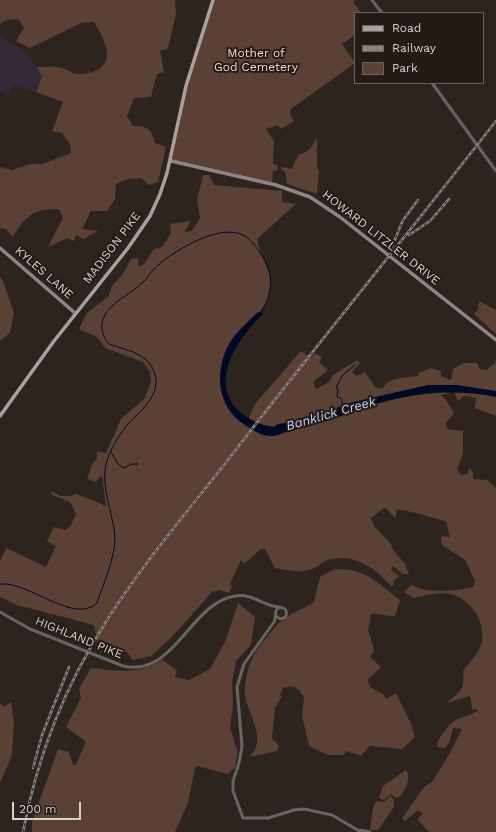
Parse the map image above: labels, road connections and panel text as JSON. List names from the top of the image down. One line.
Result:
{"streets":{"main road":["HOWARD LITZLER DRIVE","MADISON PIKE","KYLES LANE"],"street":["HIGHLAND PIKE"]},"crossings":[["HOWARD LITZLER DRIVE","MADISON PIKE"],["MADISON PIKE","KYLES LANE"]],"water":["Banklick Creek"],"parks":["Mother of God Cemetery"],"legend":["Road","Railway","Park"],"scale_bar":"200 m"}
